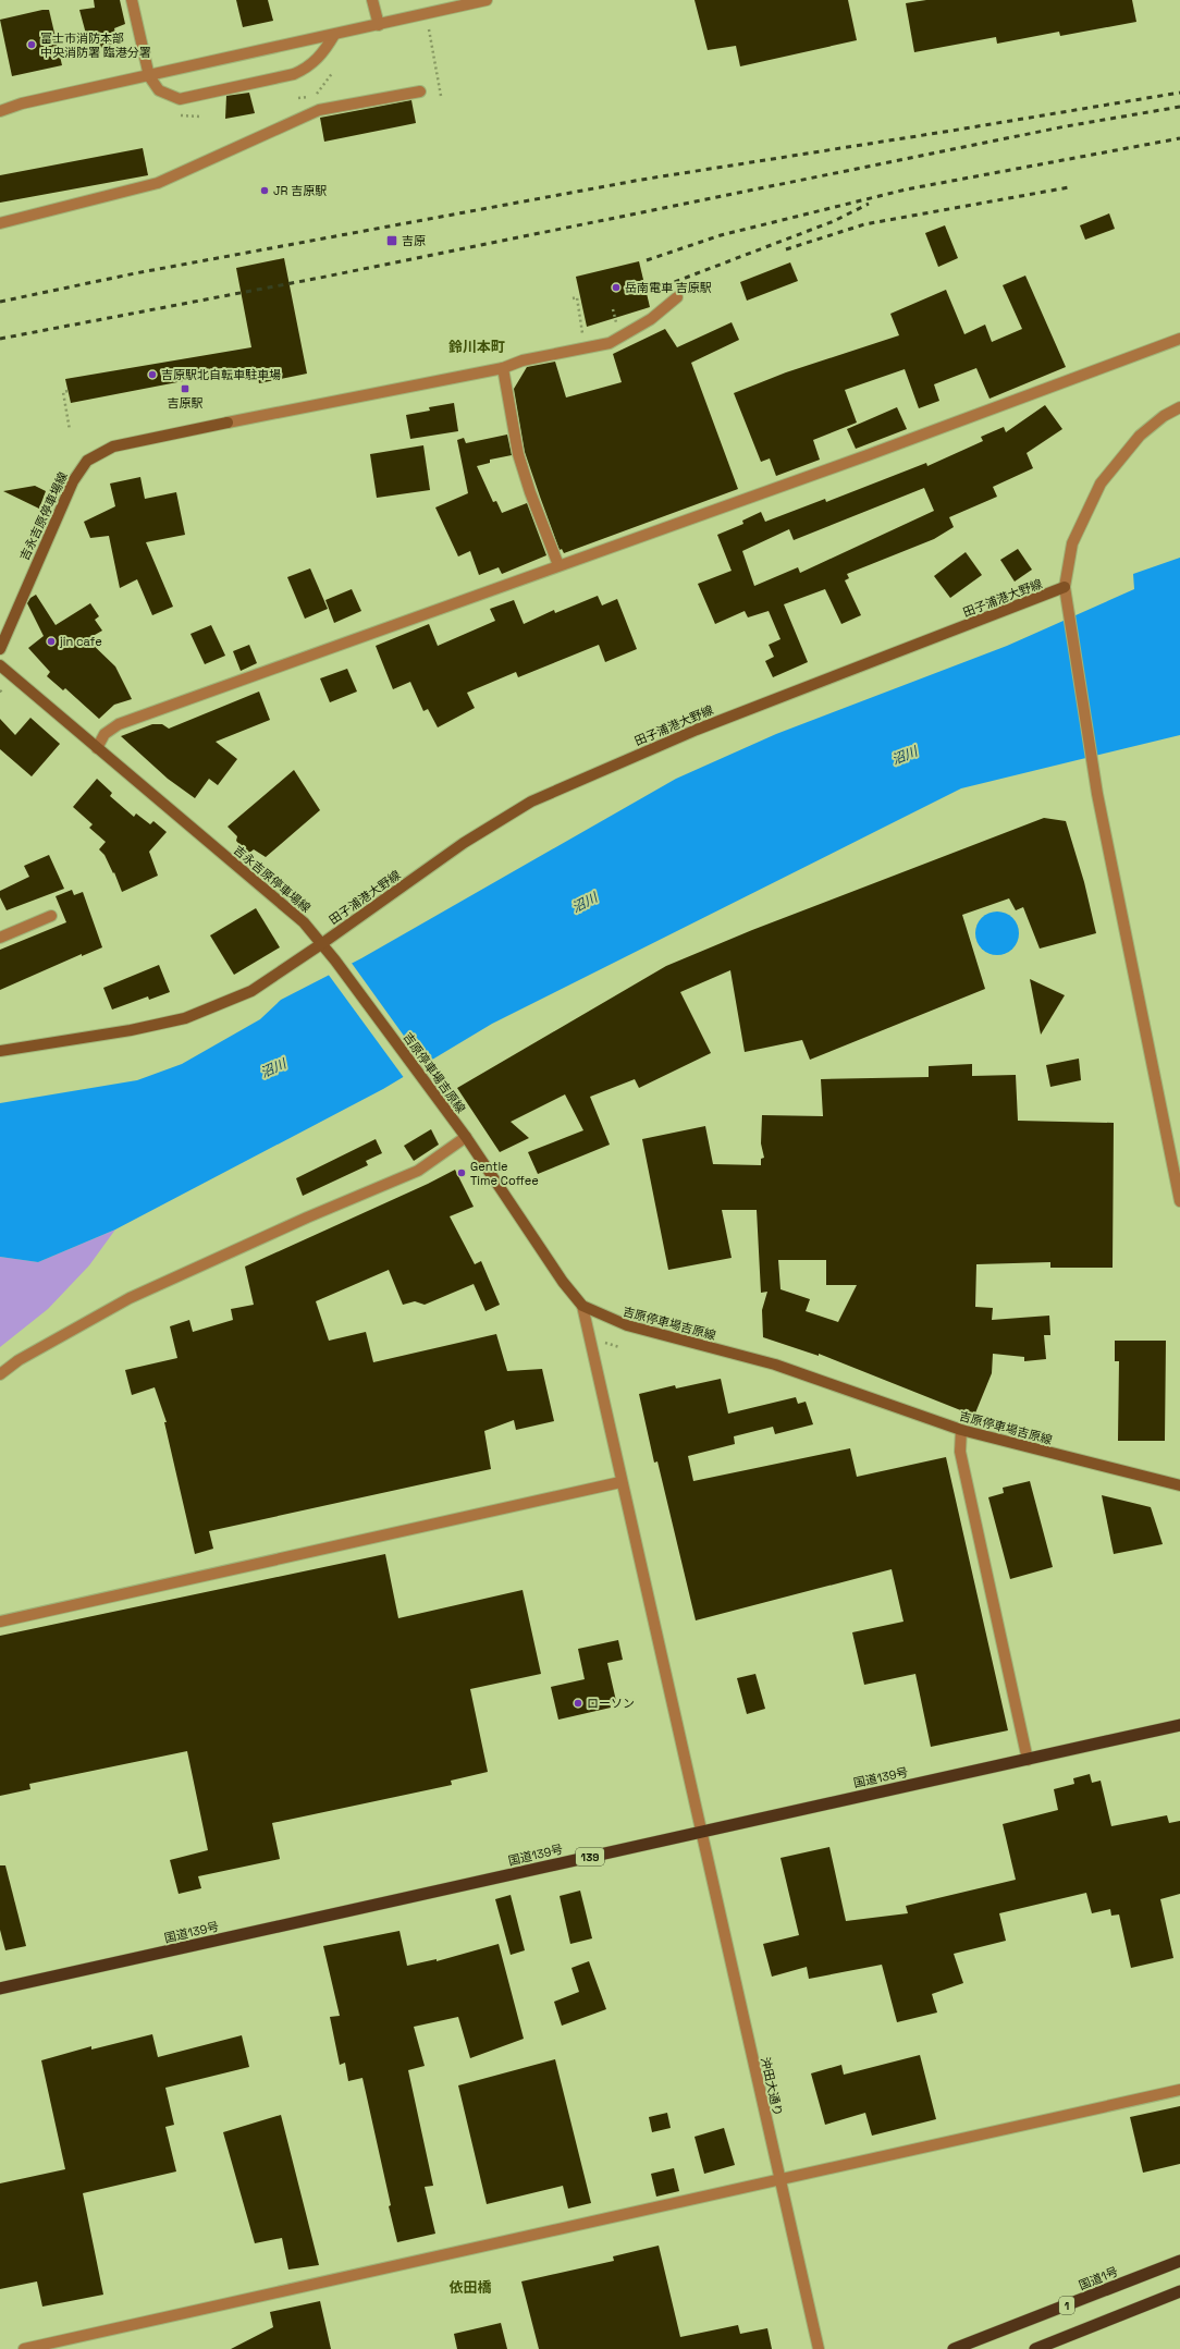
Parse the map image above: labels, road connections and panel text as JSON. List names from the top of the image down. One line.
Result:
{"streets":{"highway":["国道139号","139","国道1号","1"],"main road":["吉永吉原停車場線","田子浦港大野線","吉原停車場吉原線"],"street":["沖田大通り"]},"crossings":[["吉永吉原停車場線","田子浦港大野線"],["吉永吉原停車場線","吉原停車場吉原線"],["田子浦港大野線","吉原停車場吉原線"],["吉原停車場吉原線","沖田大通り"],["国道139号","沖田大通り"]],"districts":["鈴川本町","依田橋"],"water":["沼川"],"places":{"other":["富士市消防本部 中央消防署 臨港分署","JR 吉原駅","岳南電車 吉原駅","吉原駅北自転車駐車場","jin cafe","Gentle Time Coffee","ローソン"],"transit":["吉原","吉原駅"]}}
